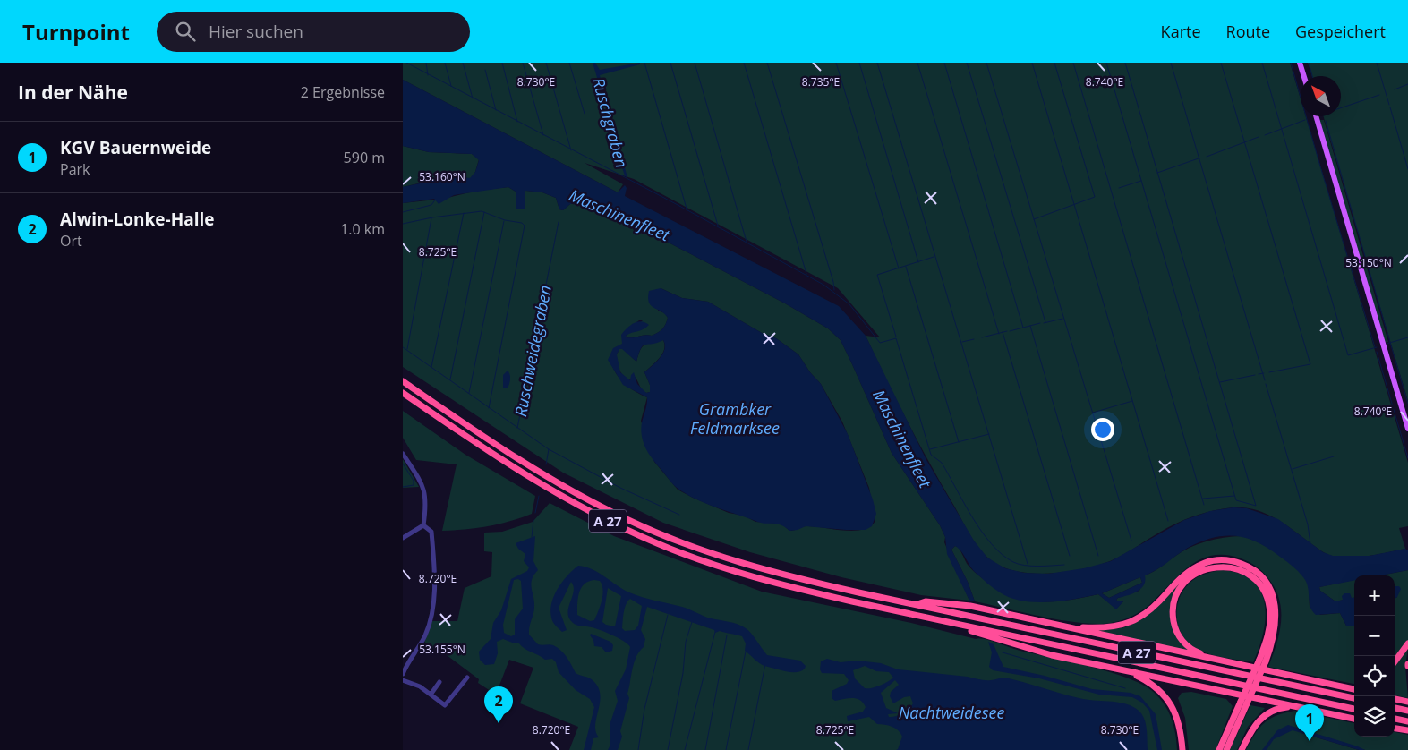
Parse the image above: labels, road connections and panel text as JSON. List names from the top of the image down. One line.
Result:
{"streets":{"highway":["A 27"]},"water":["Ruschgraben","Maschinenfleet","Ruschweidegraben","Grambker Feldmarksee","Nachtweidesee"],"north":"top left","page":{"header":"Turnpoint","search":"Hier suchen","nav":["Karte","Route","Gespeichert"],"heading":["In der Nähe","2 Ergebnisse"],"list":[{"mark":"1","name":"KGV Bauernweide","note":"Park","value":"590 m"},{"mark":"2","name":"Alwin-Lonke-Halle","note":"Ort","value":"1.0 km"}],"map_buttons":["+","−"],"pins":["2","1"]},"coordinates":["8.730°E","8.735°E","8.740°E","53.160°N","8.725°E","53.150°N","8.720°E","53.155°N"]}
